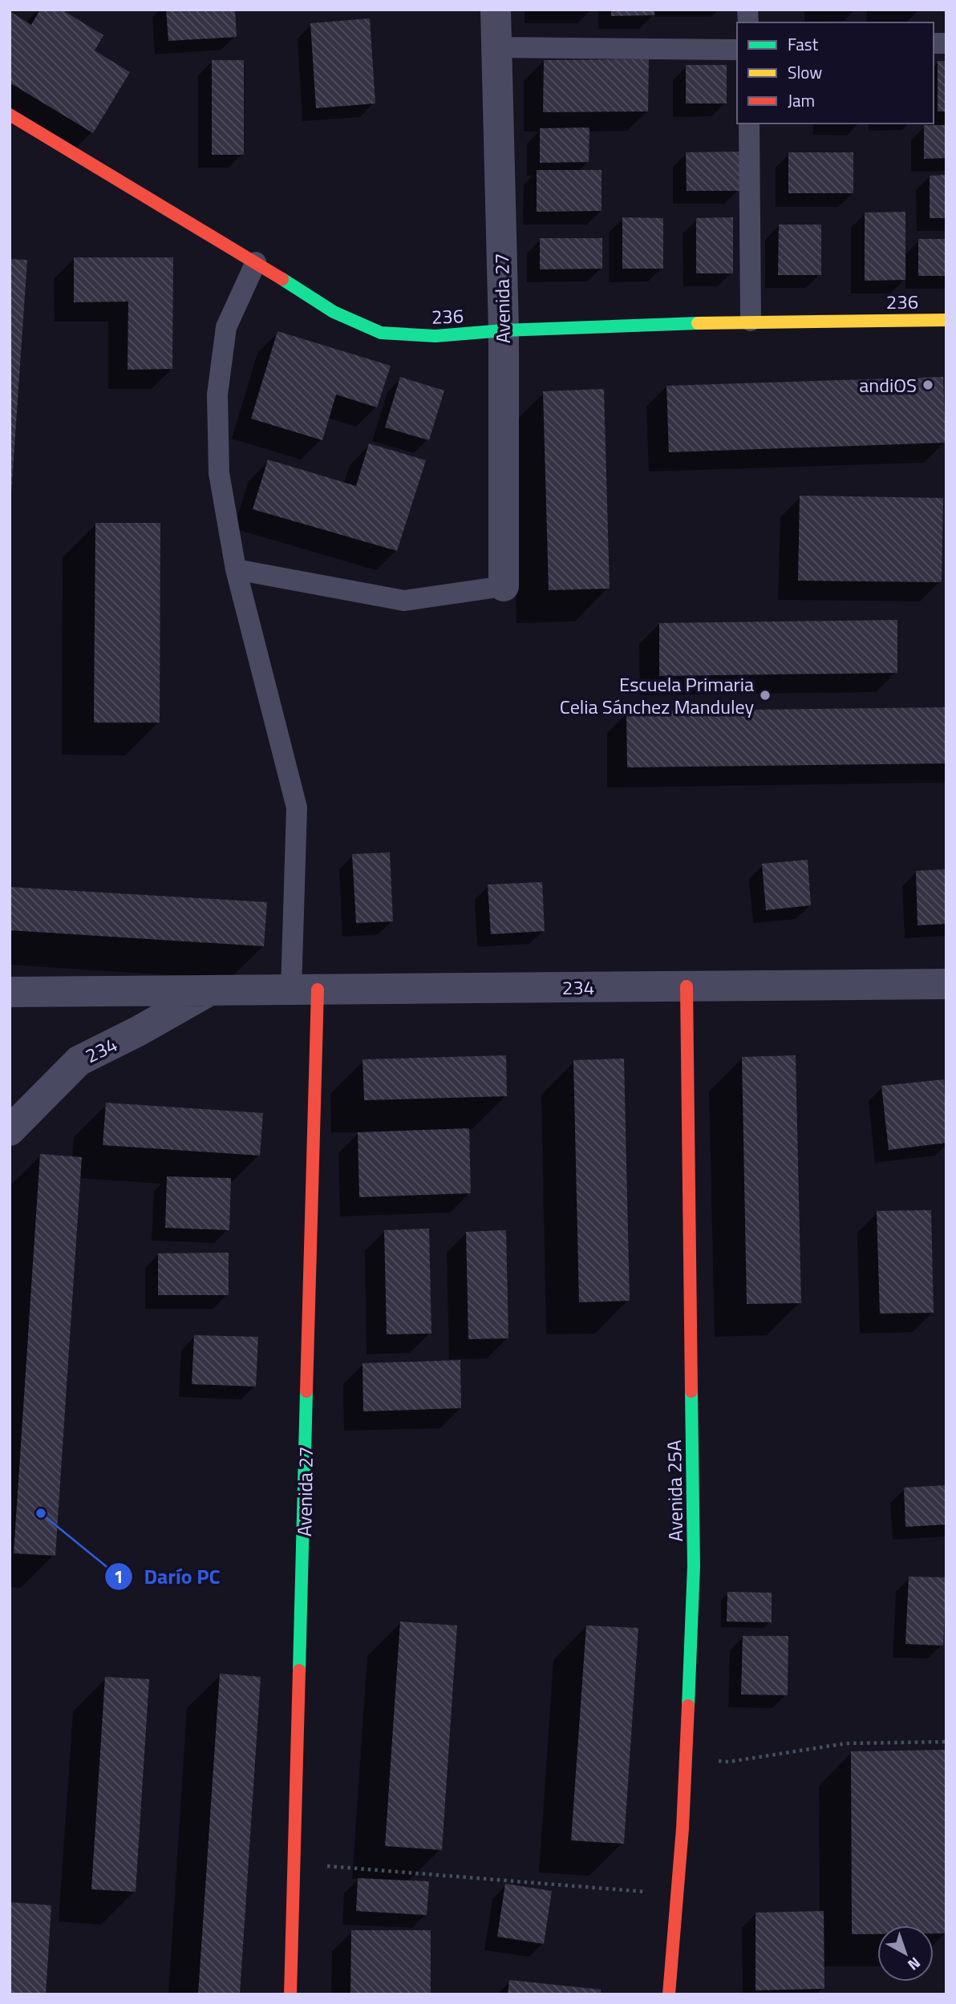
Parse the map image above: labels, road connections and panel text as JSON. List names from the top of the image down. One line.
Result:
{"streets":{"street":["Avenida 27","236","234","Avenida 25A"]},"crossings":[["Avenida 27","236"],["Avenida 27","234"],["234","Avenida 25A"]],"places":["andiOS","Escuela Primaria Celia Sánchez Manduley","Darío PC"],"legend":["Fast","Slow","Jam"],"north":"bottom right"}
